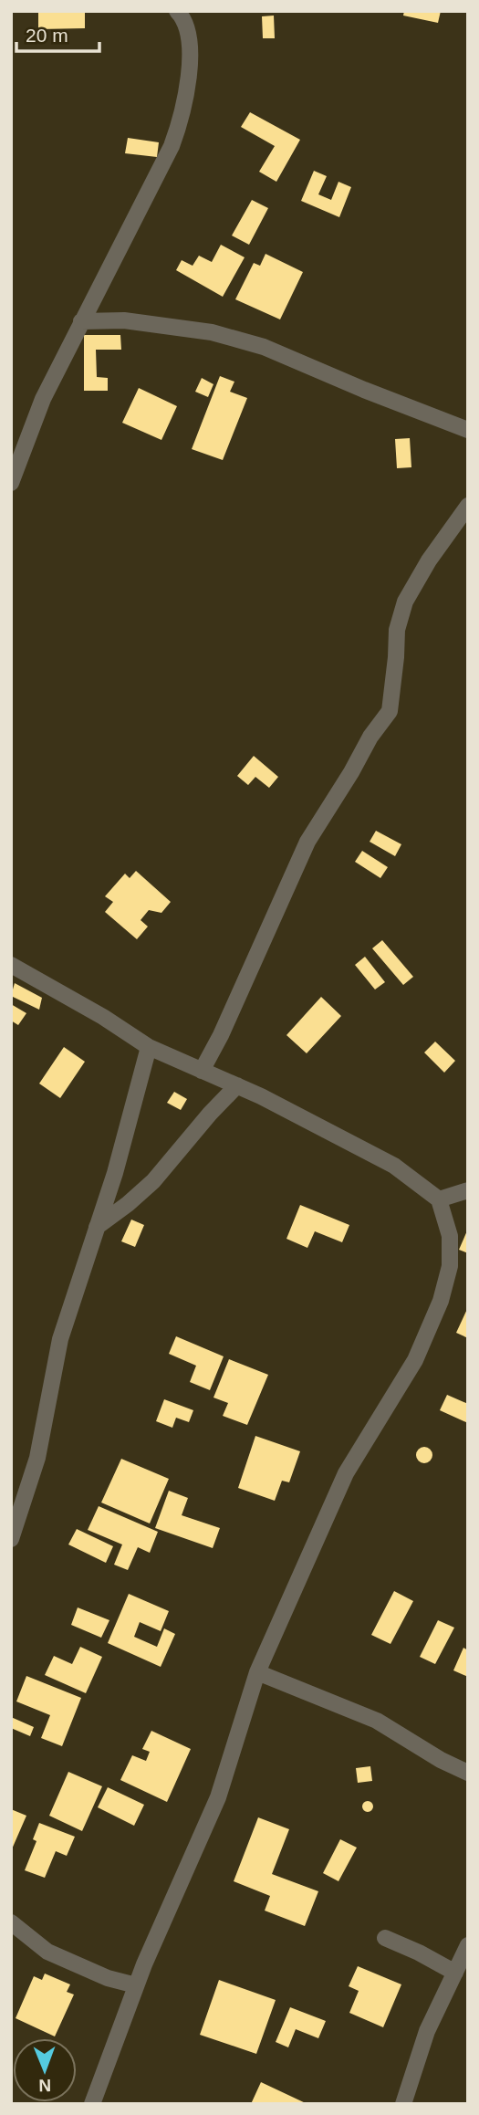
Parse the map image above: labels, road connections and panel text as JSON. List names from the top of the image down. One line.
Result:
{"scale_bar":"20 m","north":"bottom"}
